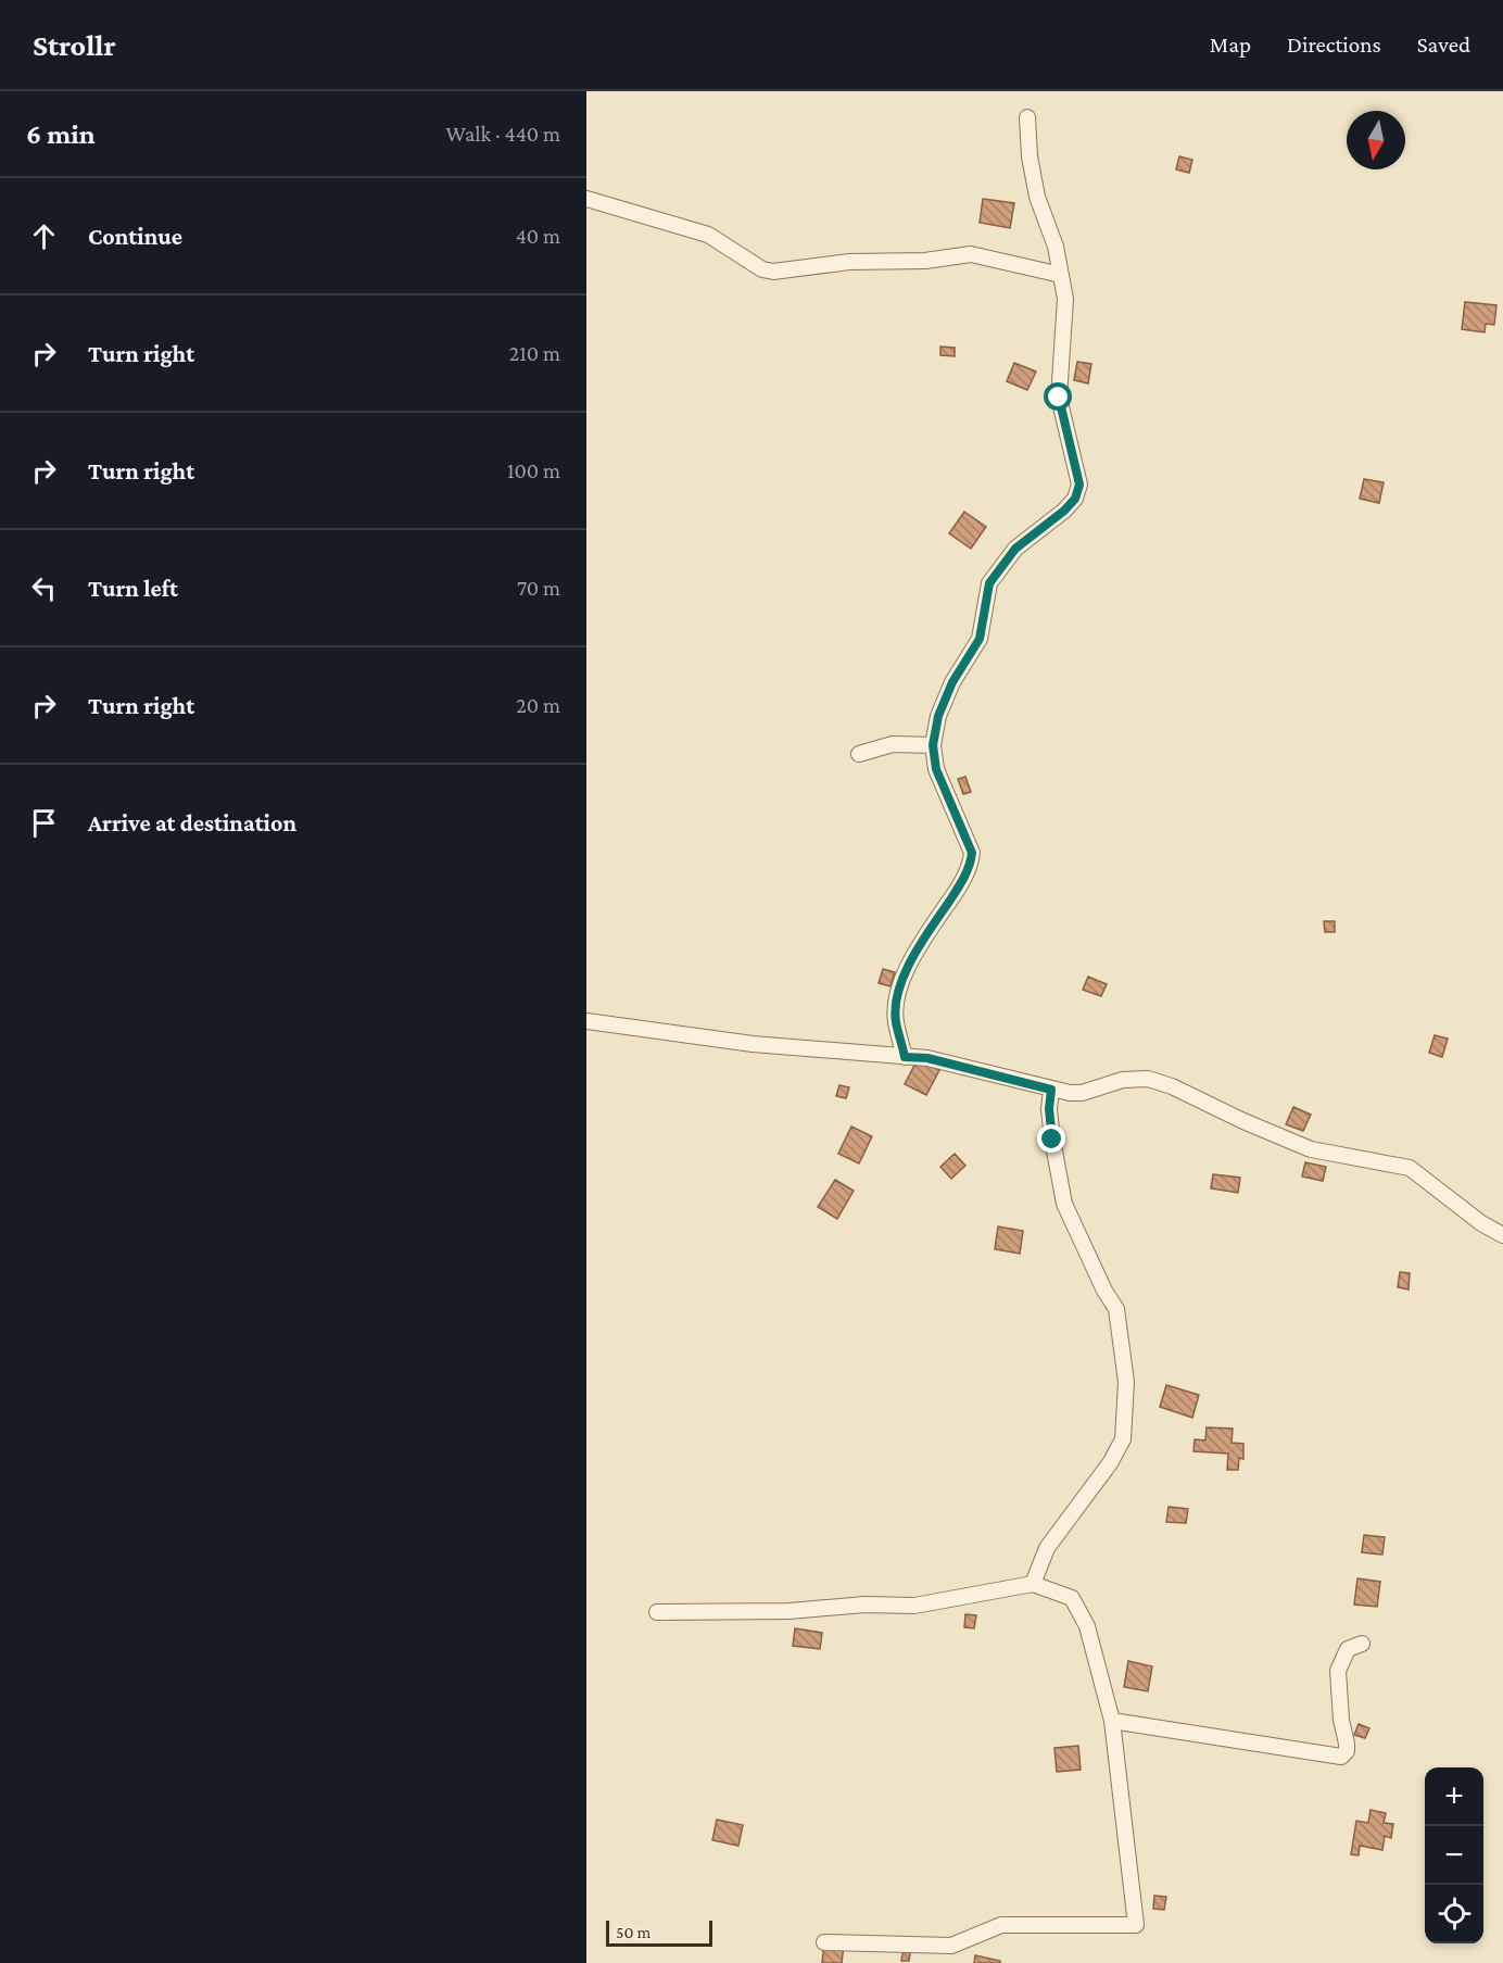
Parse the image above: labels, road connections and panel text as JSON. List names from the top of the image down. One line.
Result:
{"scale_bar":"50 m","north":"bottom","page":{"header":"Strollr","nav":["Map","Directions","Saved"],"heading":["6 min","Walk · 440 m"],"list":[["Continue","40 m"],["Turn right","210 m"],["Turn right","100 m"],["Turn left","70 m"],["Turn right","20 m"],"Arrive at destination"],"map_buttons":["+","−"],"scale":"50 m"}}
